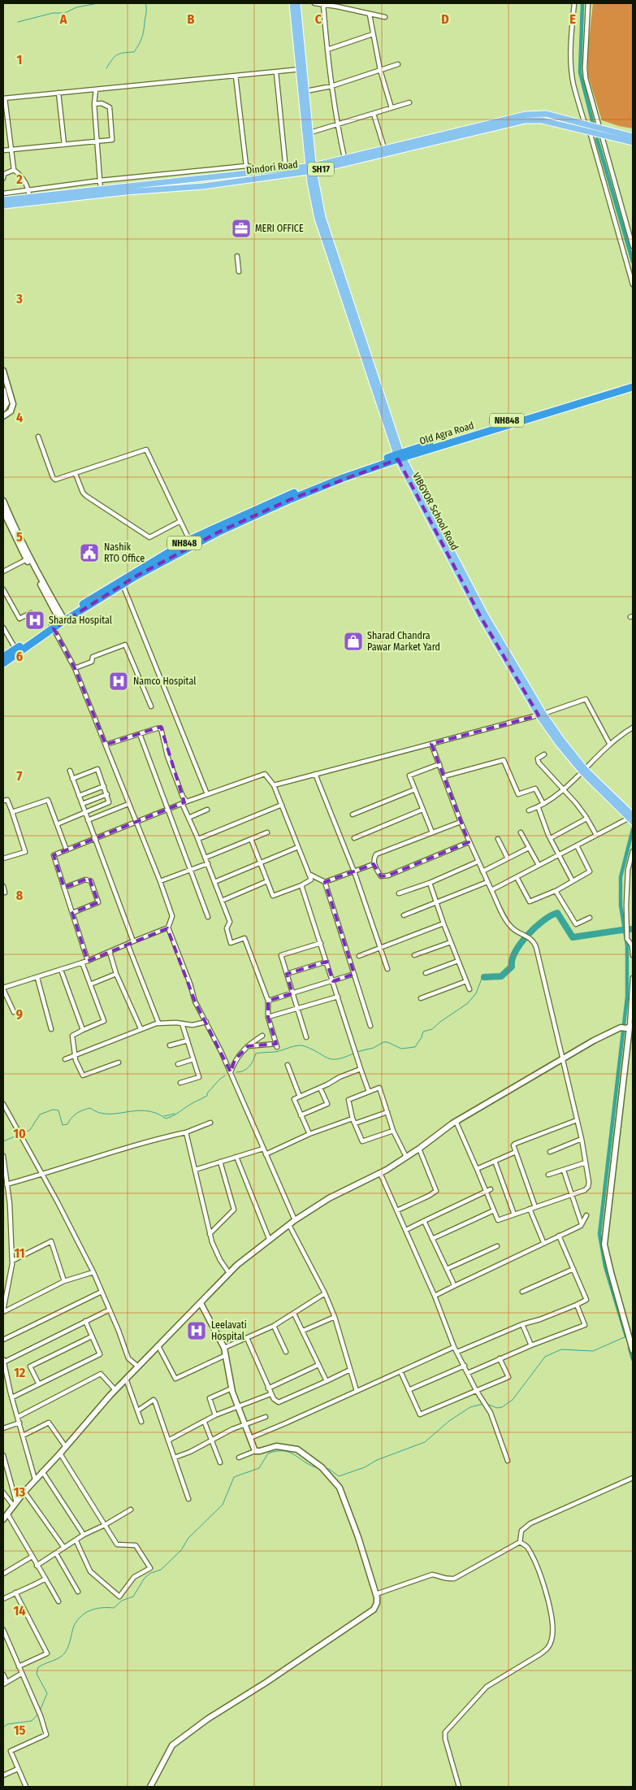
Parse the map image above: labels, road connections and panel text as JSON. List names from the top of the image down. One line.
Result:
{"streets":{"highway":["NH848","Old Agra Road"],"main road":["Dindori Road","SH17","VIBGYOR School Road"]},"crossings":[["Dindori Road","VIBGYOR School Road"],["NH848","Old Agra Road"],["NH848","VIBGYOR School Road"],["Old Agra Road","VIBGYOR School Road"]],"places":{"office":["MERI OFFICE"],"public building":["Nashik RTO Office"],"hospital":["Sharda Hospital","Namco Hospital","Leelavati Hospital"],"shop":["Sharad Chandra Pawar Market Yard"]},"grid":{"columns":["A","B","C","D","E"],"rows":["1","2","3","4","5","6","7","8","9","10","11","12","13","14","15"]}}
